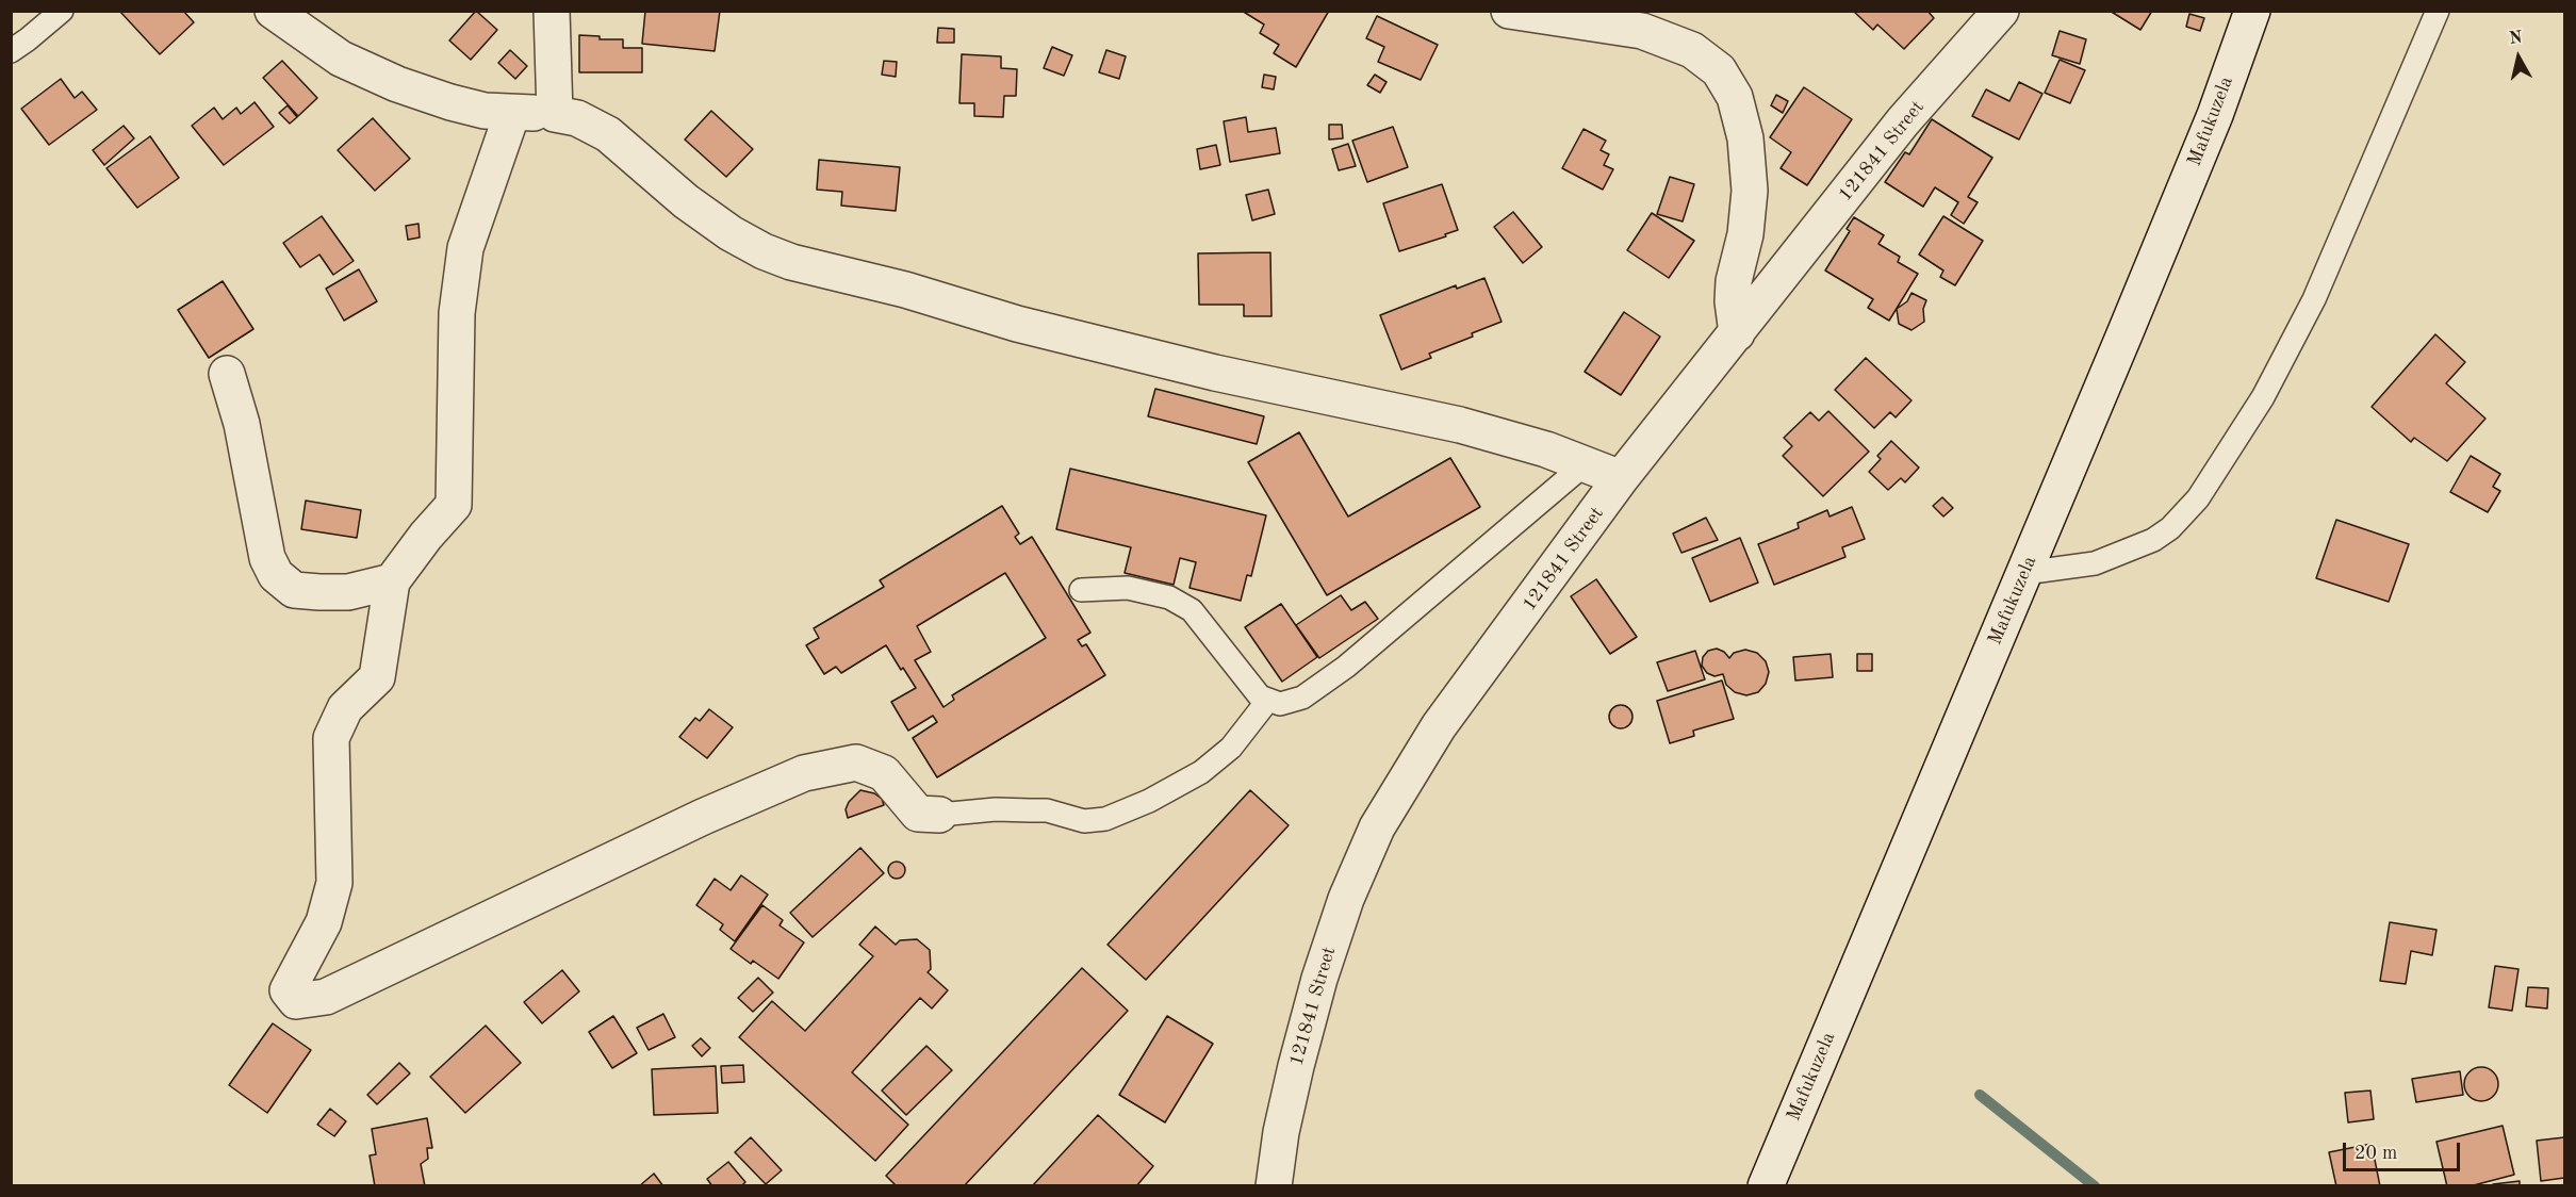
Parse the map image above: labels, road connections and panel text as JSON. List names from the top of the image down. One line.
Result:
{"streets":{"street":["Mafukuzela","121841 Street"]},"scale_bar":"20 m","north":"top"}
